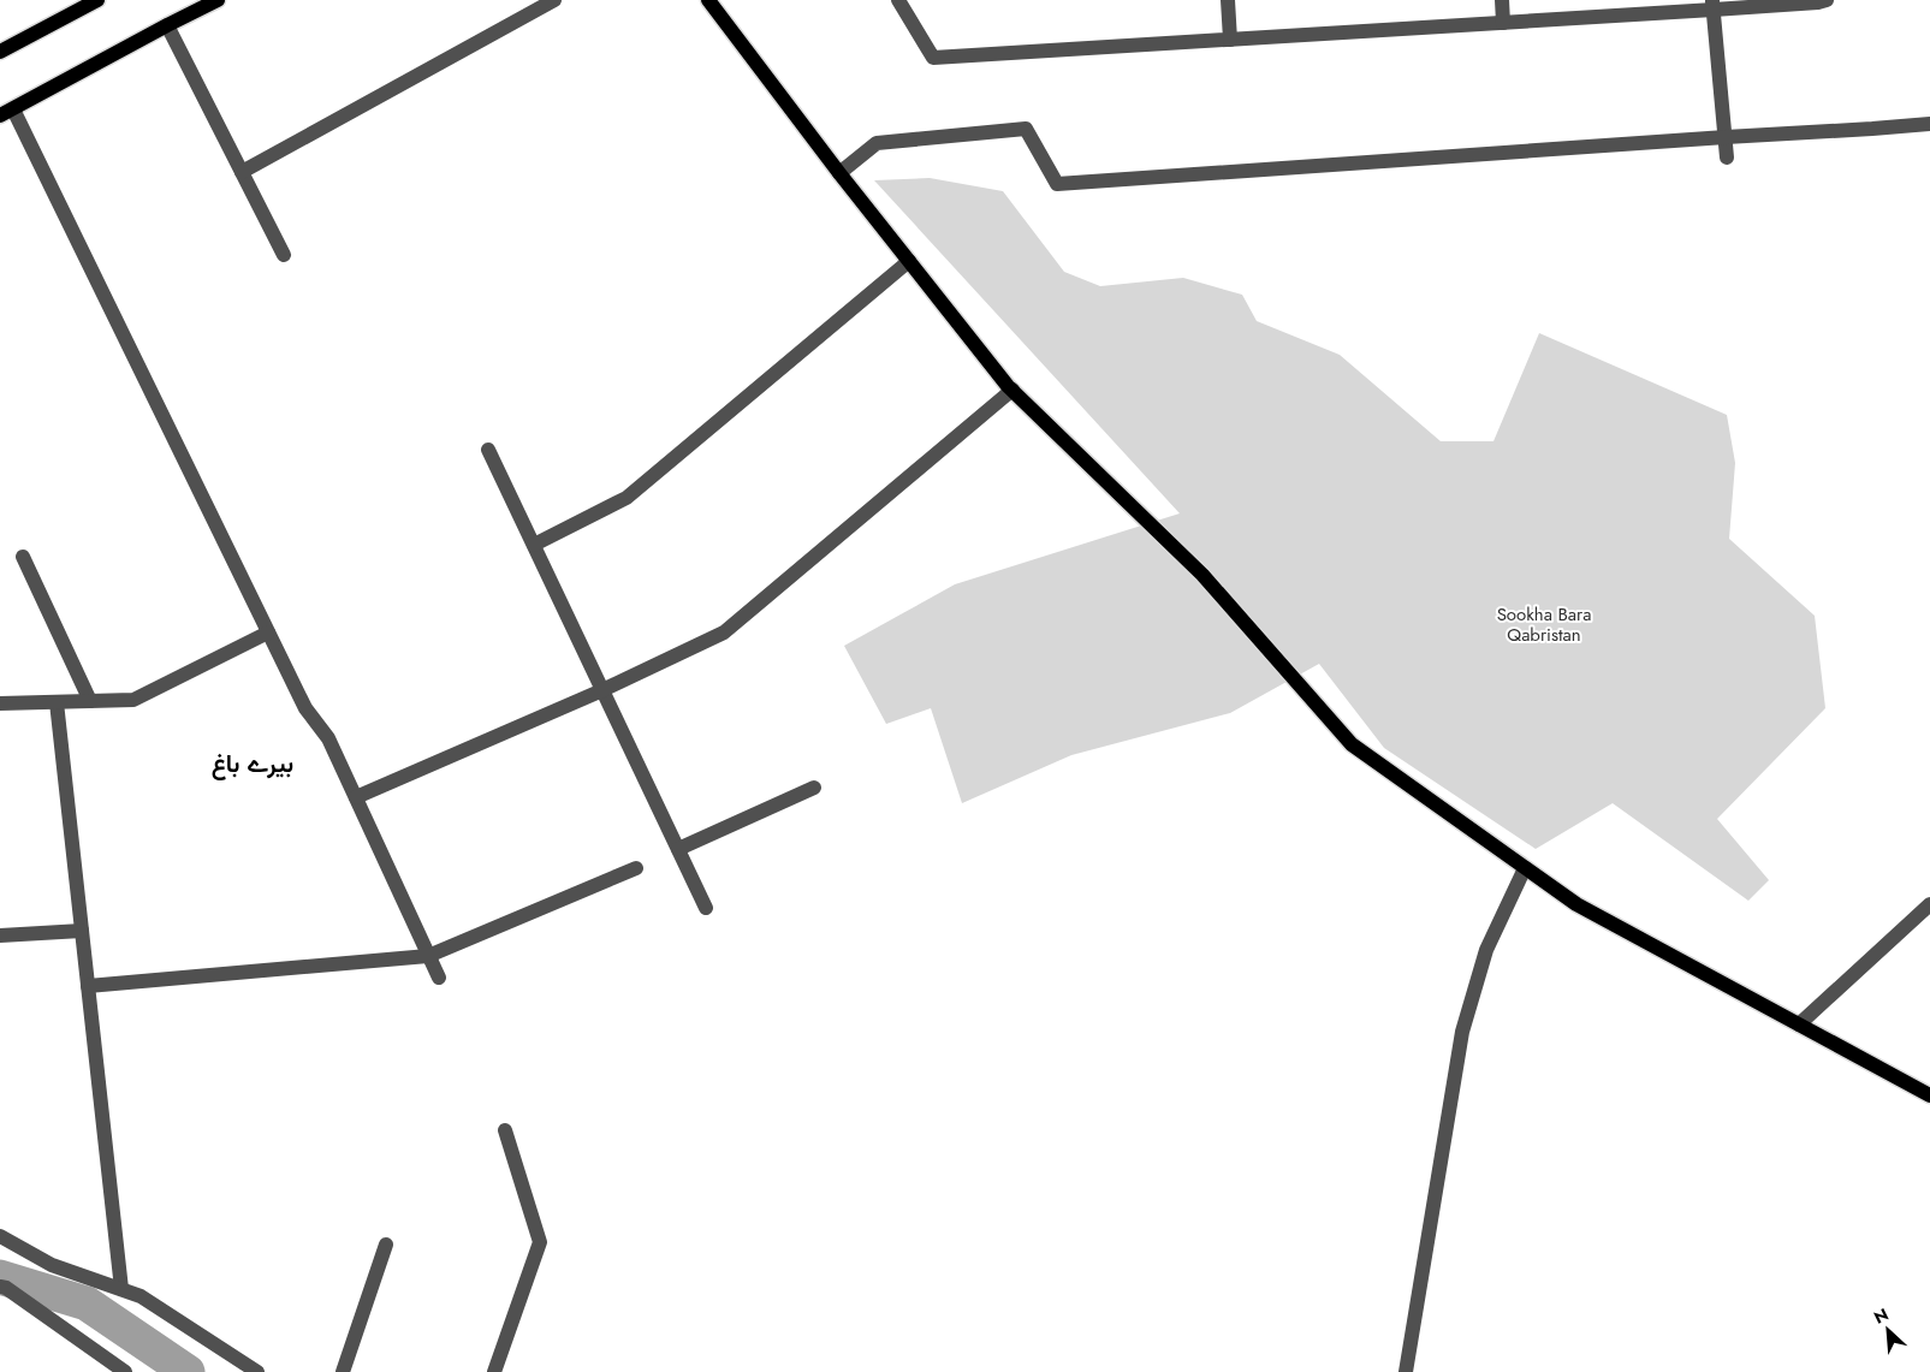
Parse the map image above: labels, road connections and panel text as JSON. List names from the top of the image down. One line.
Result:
{"districts":["بیرے باغ"],"parks":["Sookha Bara Qabristan"],"north":"top left"}
